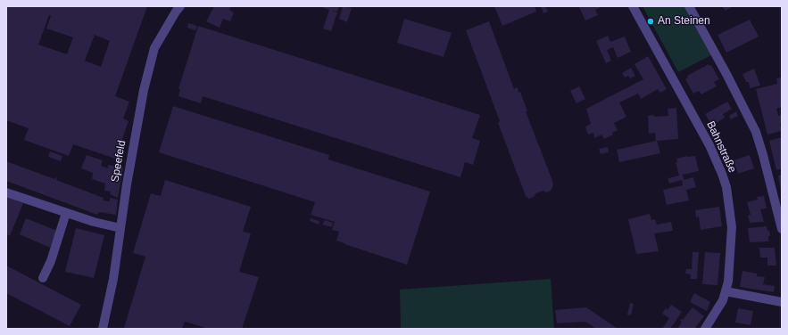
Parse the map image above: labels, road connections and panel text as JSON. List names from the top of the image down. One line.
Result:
{"streets":{"street":["Bahnstraße","Speefeld"]},"places":["An Steinen"]}
